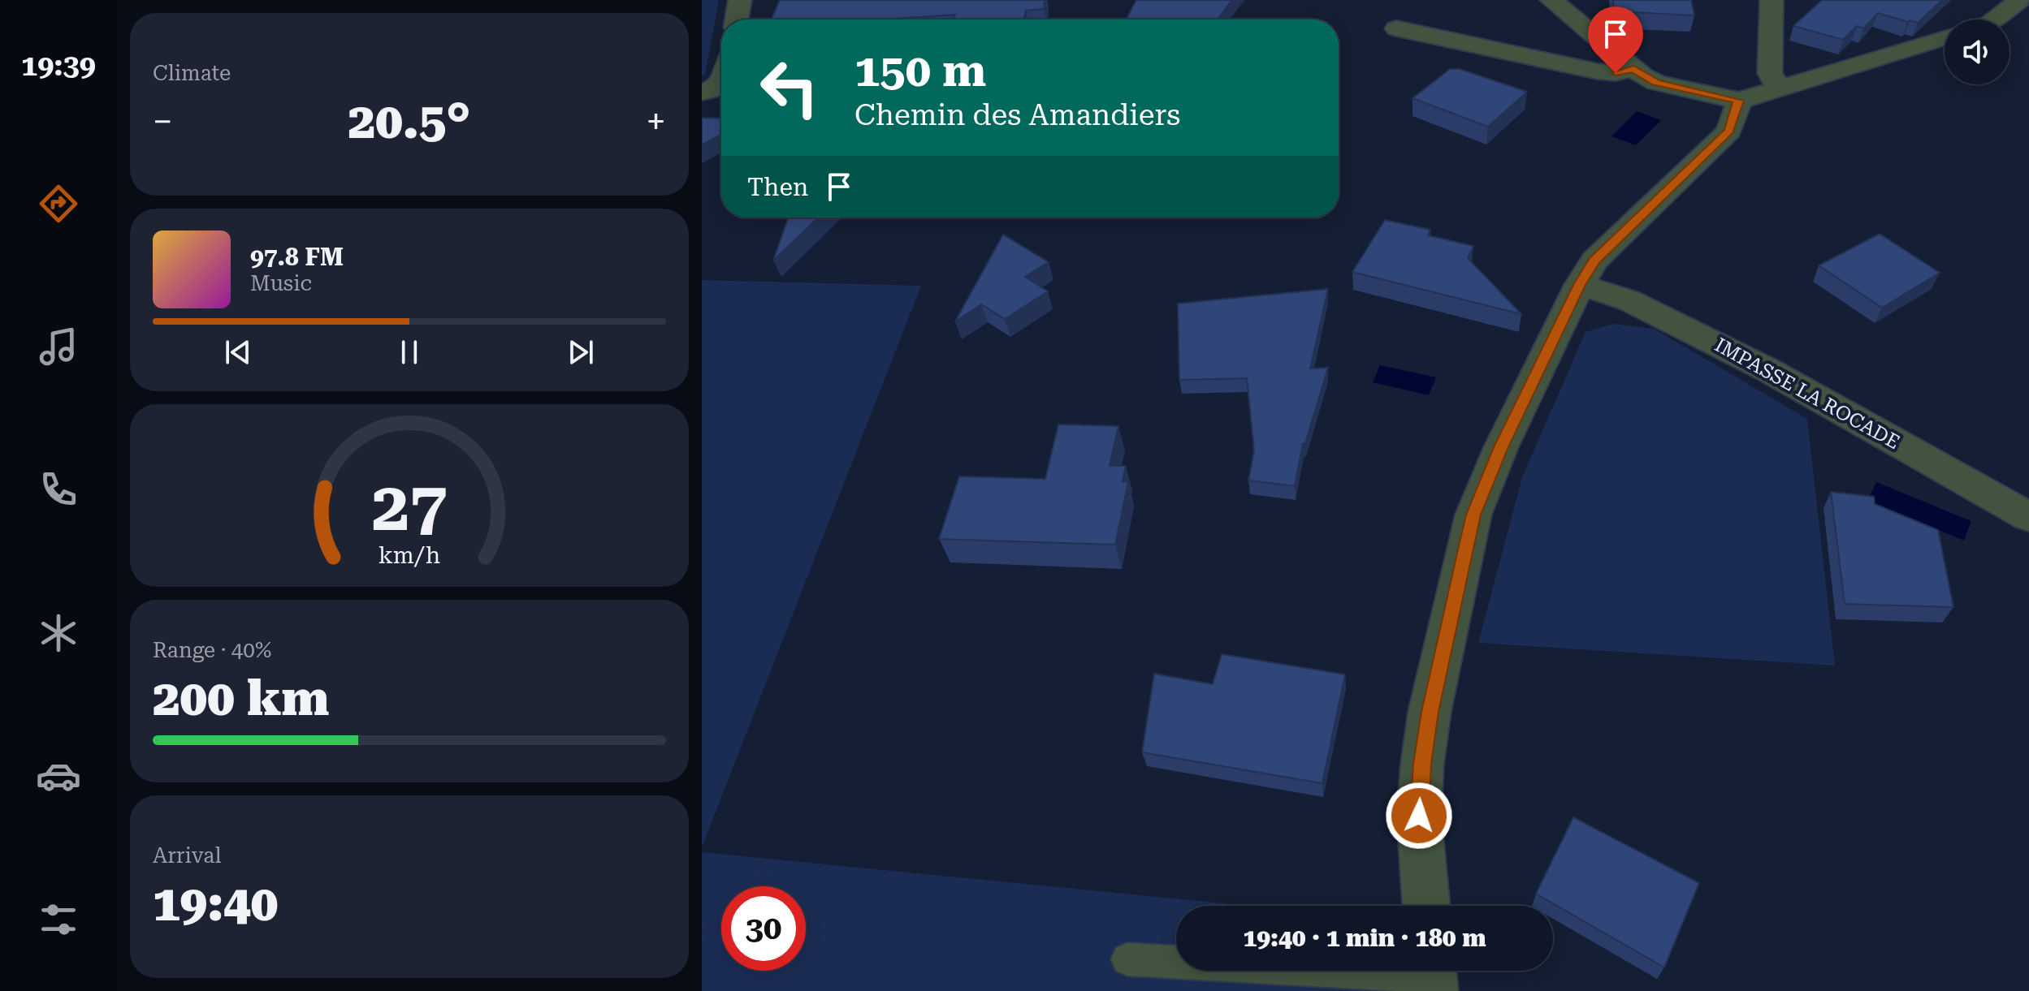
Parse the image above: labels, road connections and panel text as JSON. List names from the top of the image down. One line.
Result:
{"streets":{"street":["IMPASSE LA ROCADE"]},"page":{"tabs":"19:39","tile":["Climate",["Range · 40%","200 km"],["Arrival","19:40"]],"turn":["150 m","Chemin des Amandiers"],"heat":["−","20.5°","+"],"then":"Then","song":["97.8 FM","Music"],"limit":"30","trip":"19:40 · 1 min · 180 m","gauge":["27","km/h"]}}
